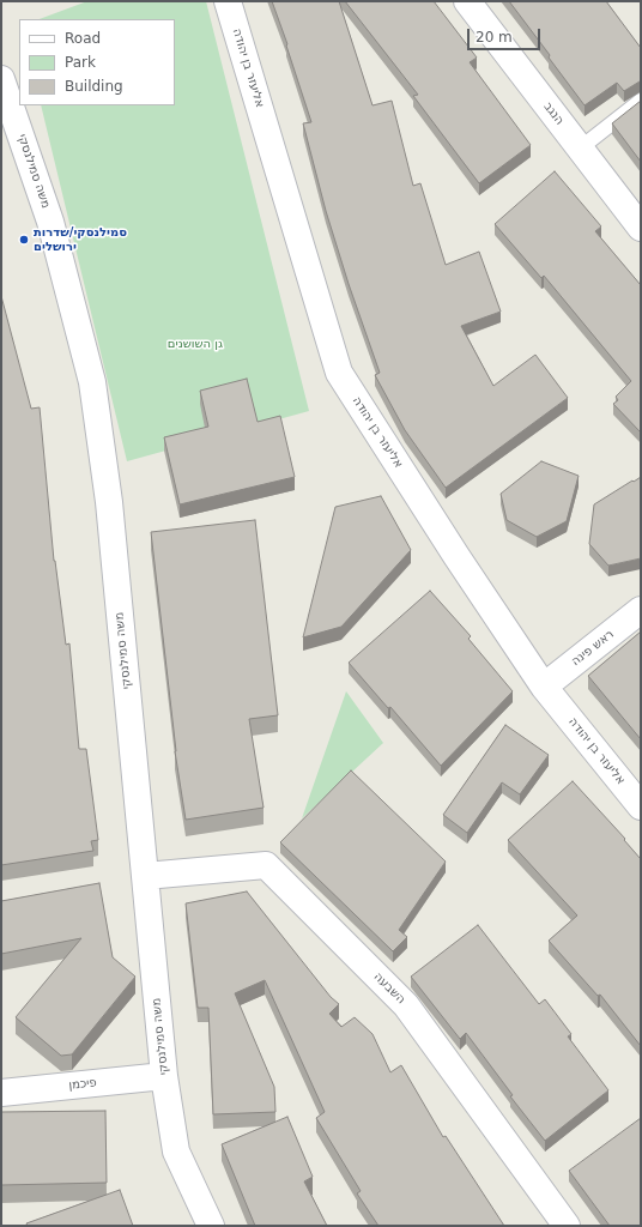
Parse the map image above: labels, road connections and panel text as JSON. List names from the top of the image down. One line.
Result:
{"streets":{"street":["אליעזר בן יהודה","הנגב","משה סמילנסקי","ראש פינה","השבעה","פיכמן"]},"crossings":[["אליעזר בן יהודה","ראש פינה"],["משה סמילנסקי","השבעה"],["משה סמילנסקי","פיכמן"]],"parks":["גן השושנים"],"places":["סמילנסקי/שדרות ירושלים"],"legend":["Road","Park","Building"],"scale_bar":"20 m"}
